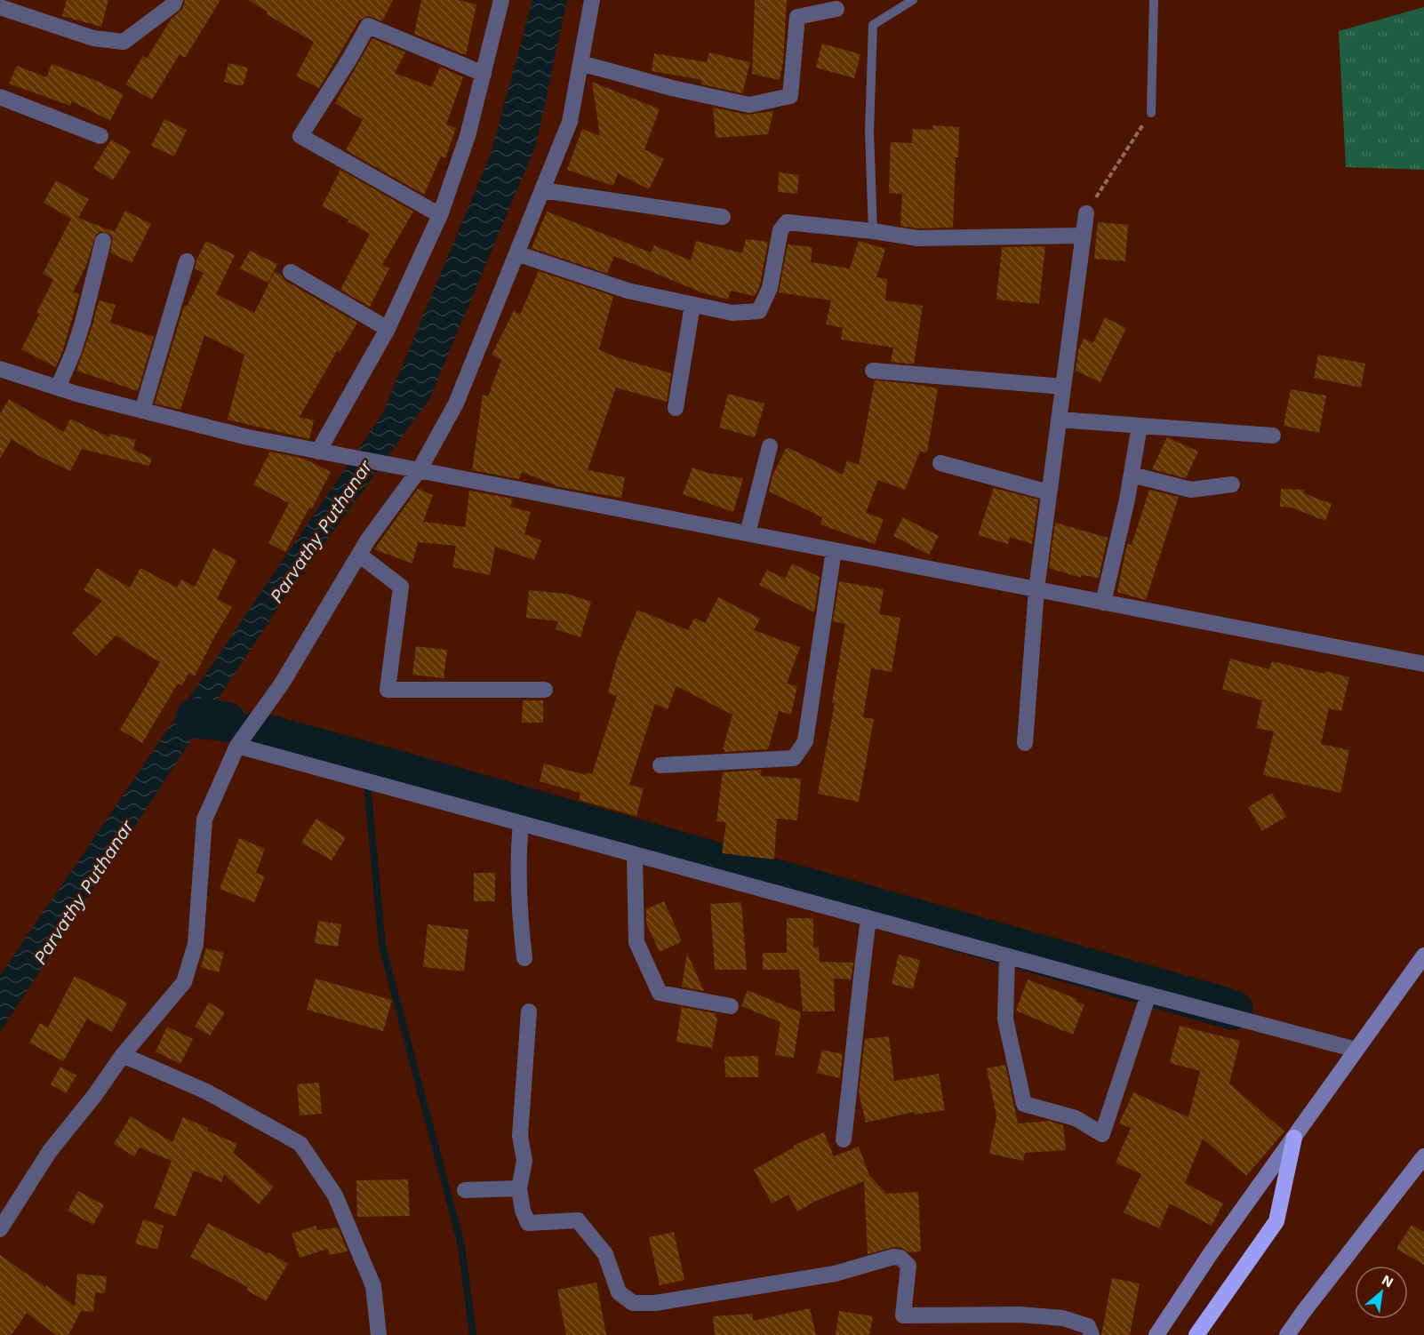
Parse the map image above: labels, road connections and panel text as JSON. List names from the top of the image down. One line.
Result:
{"water":["Parvathy Puthanar"],"north":"top right"}
